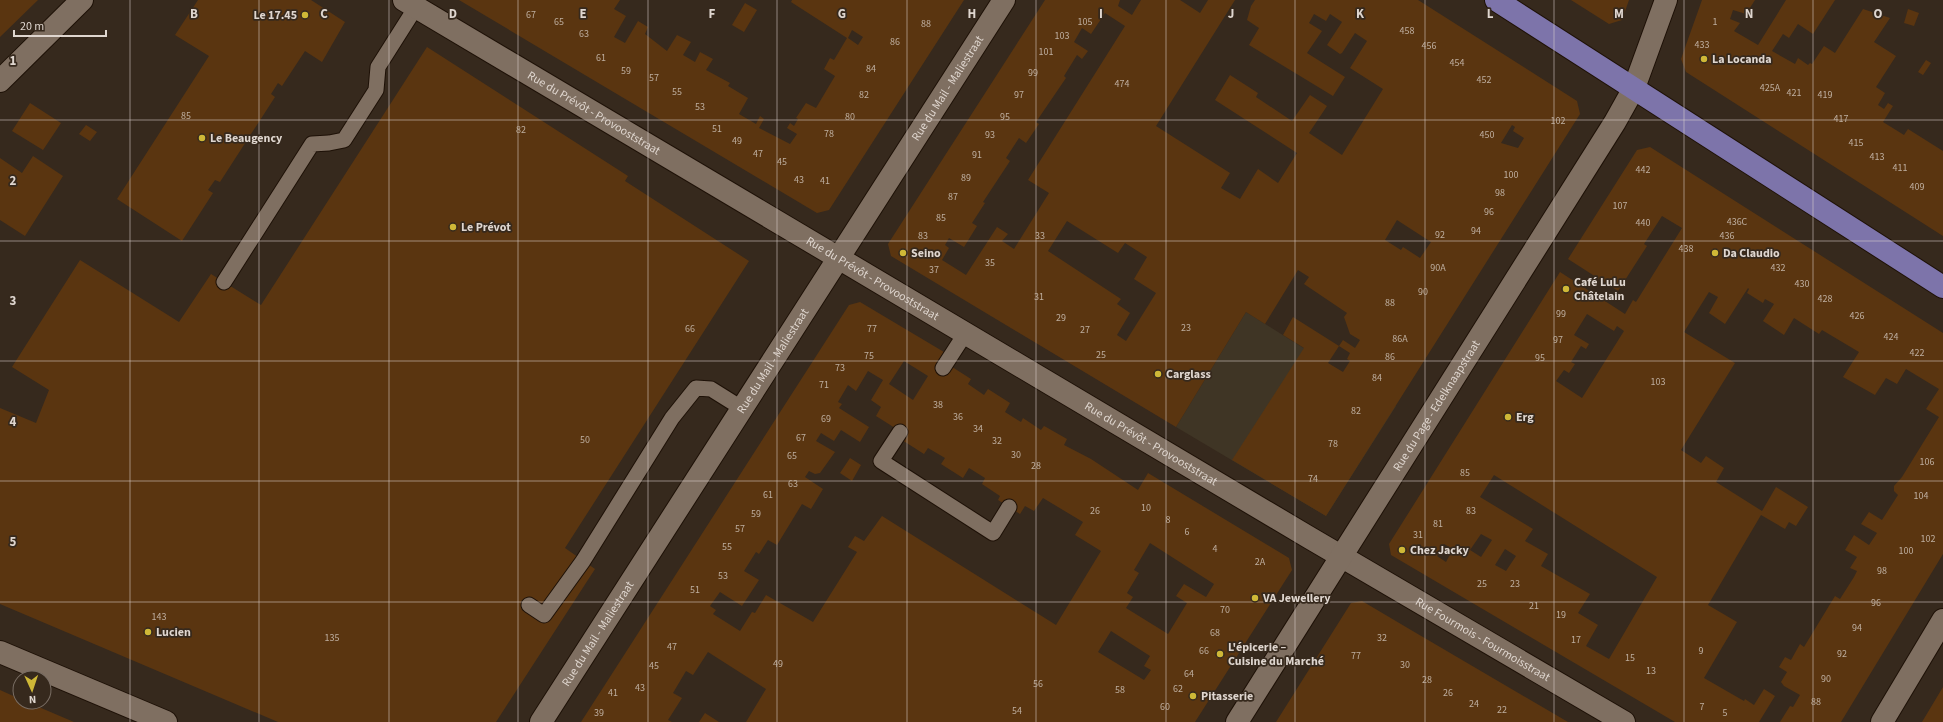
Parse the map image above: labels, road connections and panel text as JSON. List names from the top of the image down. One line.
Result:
{"streets":{"street":["Rue du Mail - Maliestraat","Rue du Prévôt - Provooststraat","Rue du Page - Edelknaapstraat","Rue Fourmois - Fourmoisstraat"]},"crossings":[["Rue du Mail - Maliestraat","Rue du Prévôt - Provooststraat"],["Rue du Prévôt - Provooststraat","Rue du Page - Edelknaapstraat"],["Rue du Prévôt - Provooststraat","Rue Fourmois - Fourmoisstraat"],["Rue du Page - Edelknaapstraat","Rue Fourmois - Fourmoisstraat"]],"places":["Le 17.45","La Locanda","Le Beaugency","Le Prévot","Seino","Da Claudio","Café LuLu Châtelain","Carglass","Erg","Chez Jacky","VA Jewellery","Lucien","L'épicerie – Cuisine du Marché","Pitasserie"],"house_numbers":["67","65","105","1","88","458","63","103","86","433","456","101","61","454","84","59","99","57","452","474","425A","55","421","82","97","419","53","85","80","95","417","102","51","82","78","93","450","49","415","47","91","413","45","411","442","100","89","43","41","409","98","87","107","96","85","436C","440","94","92","83","33","436","438","35","90A","432","37","430","90","31","428","88","99","426","29","23","66","77","27","424","86A","97","422","25","75","86","95","73","84","103","71","38","82","36","69","34","67","50","32","78","30","65","106","28","85","74","63","61","104","10","26","83","59","8","81","57","6","31","102","55","4","100","2A","98","53","25","23","51","96","21","70","19","143","94","68","135","32","17","47","66","9","92","77","15","49","30","45","13","64","90","28","56","43","62","58","41","26","88","24","60","7","22","54","39","5"],"scale_bar":"20 m","north":"bottom","grid":{"columns":["B","C","D","E","F","G","H","I","J","K","L","M","N","O"],"rows":["1","2","3","4","5"]}}
